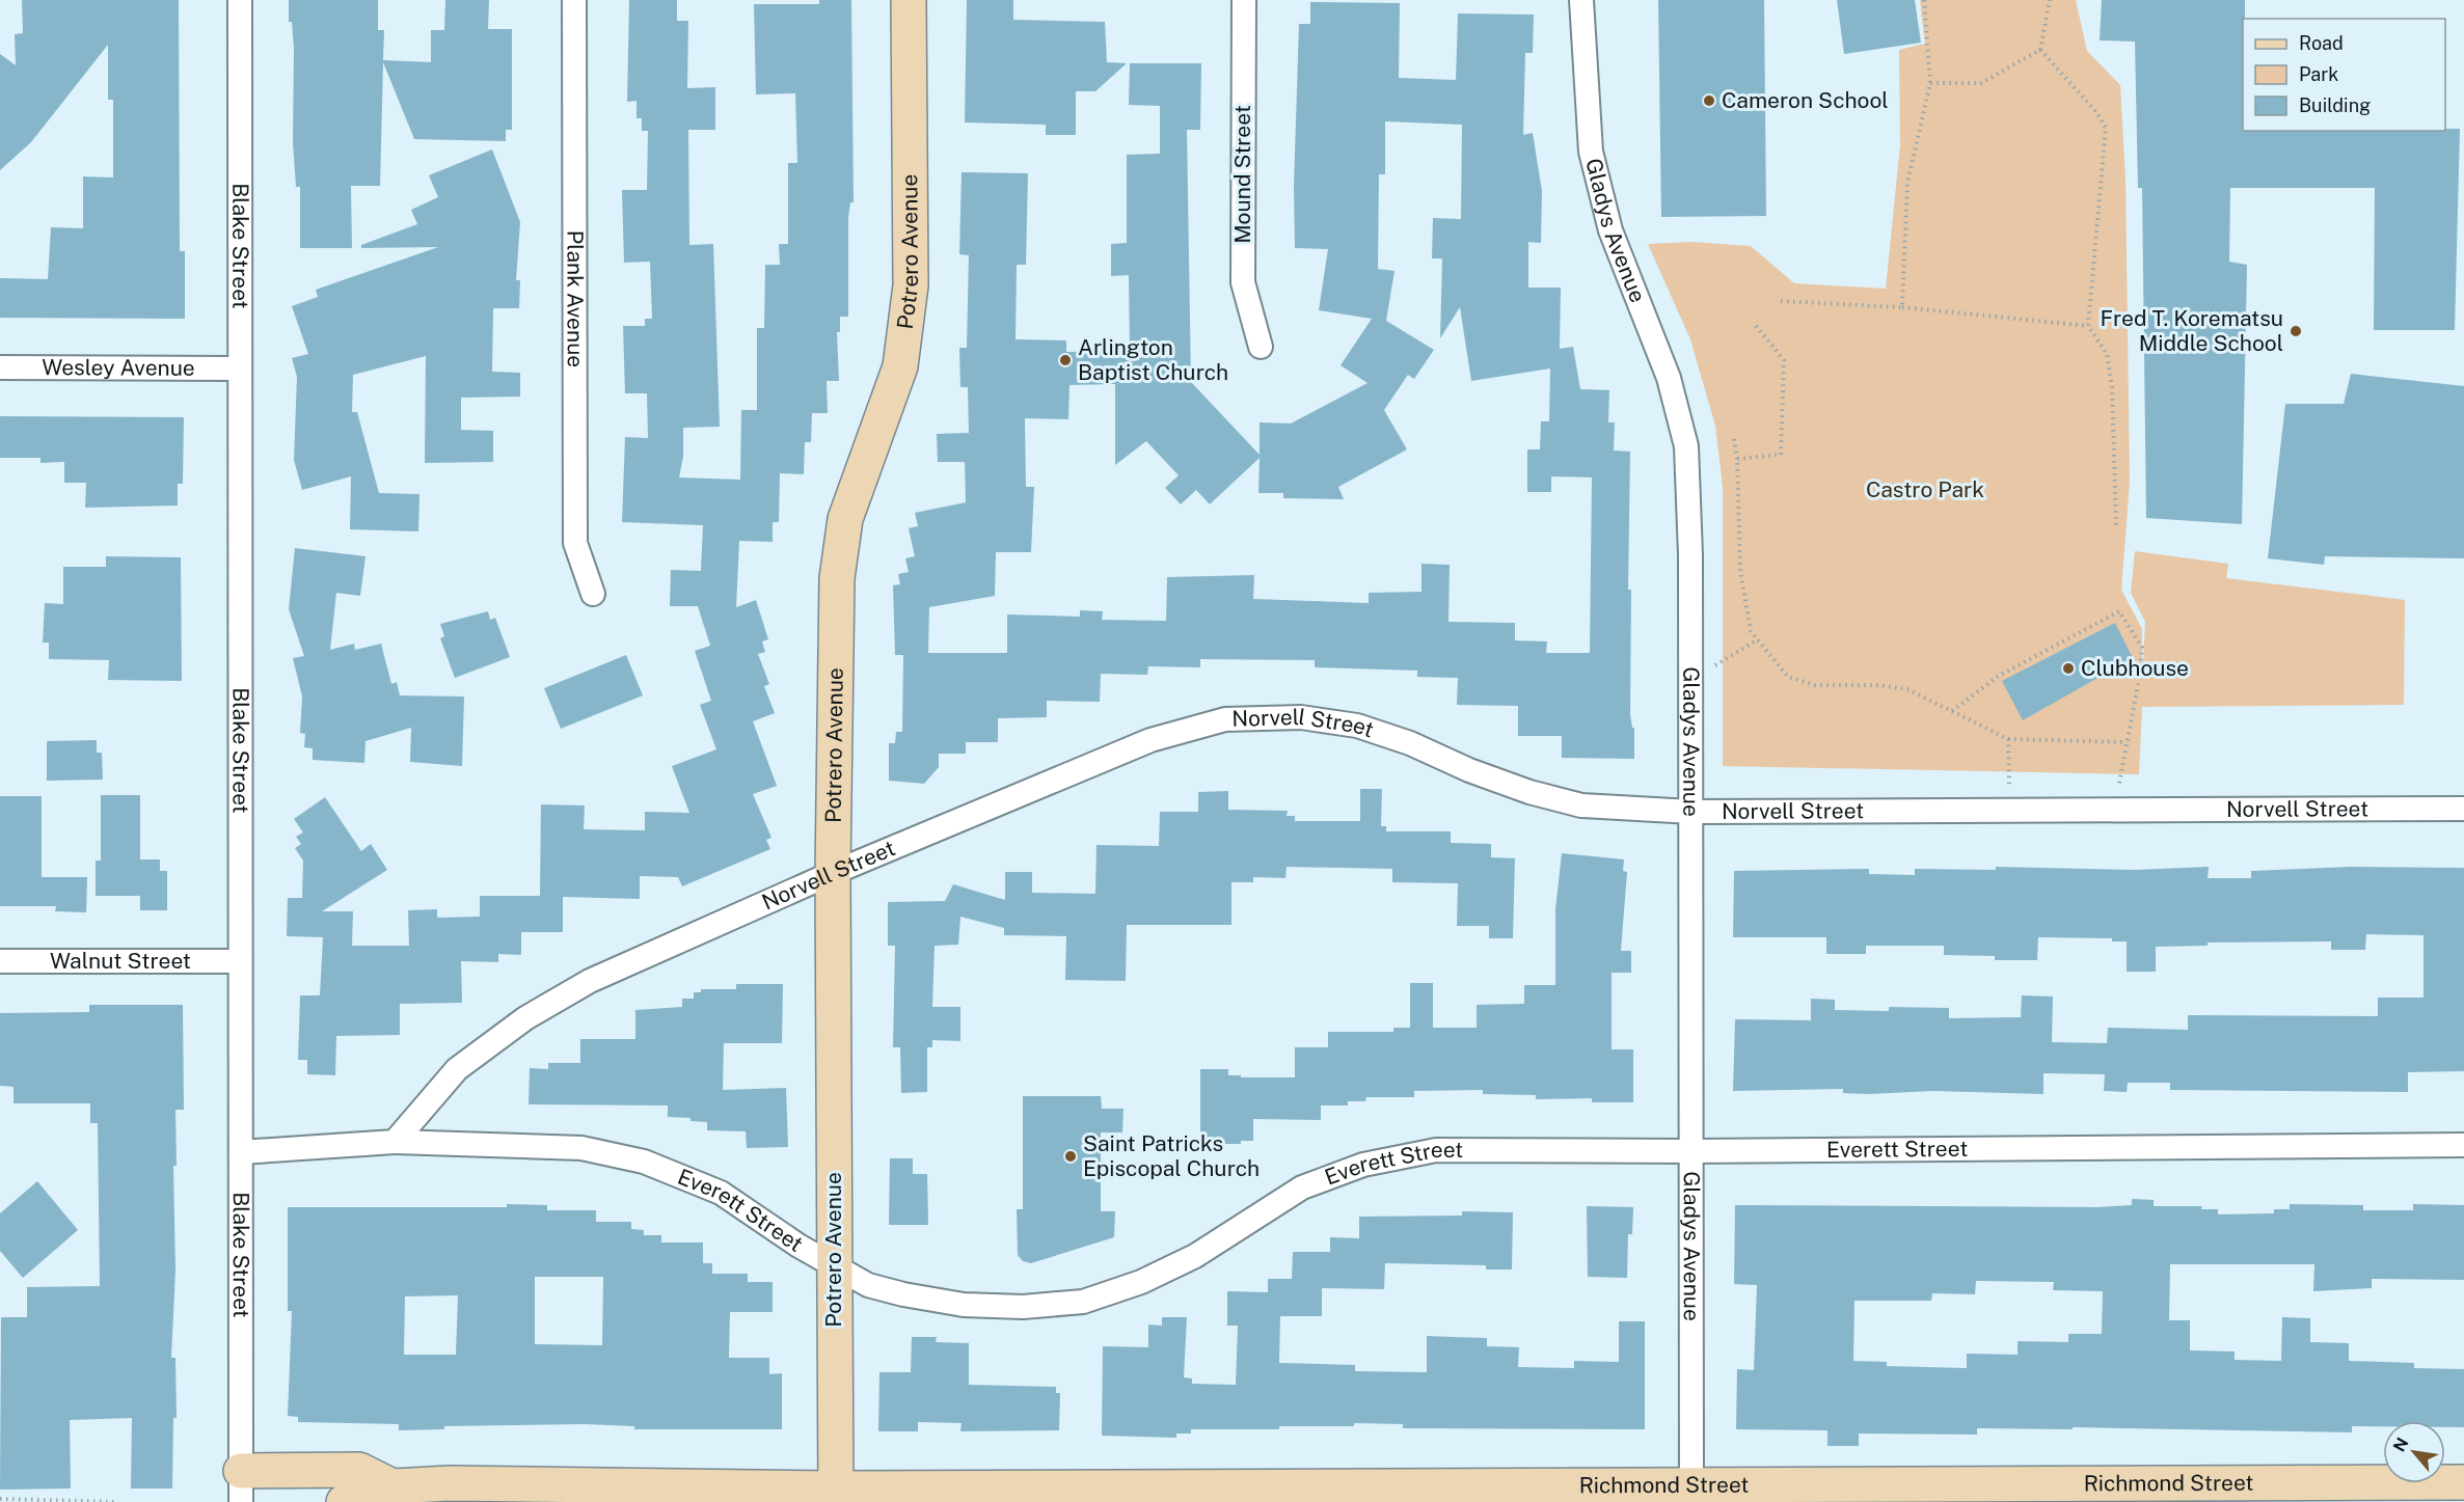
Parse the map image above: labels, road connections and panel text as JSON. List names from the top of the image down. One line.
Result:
{"streets":{"street":["Mound Street","Gladys Avenue","Blake Street","Potrero Avenue","Plank Avenue","Wesley Avenue","Norvell Street","Walnut Street","Everett Street","Richmond Street"]},"crossings":[["Gladys Avenue","Norvell Street"],["Gladys Avenue","Everett Street"],["Gladys Avenue","Richmond Street"],["Blake Street","Wesley Avenue"],["Blake Street","Walnut Street"],["Potrero Avenue","Norvell Street"],["Potrero Avenue","Everett Street"],["Potrero Avenue","Richmond Street"],["Norvell Street","Everett Street"]],"parks":["Castro Park"],"places":["Cameron School","Fred T. Korematsu Middle School","Arlington Baptist Church","Clubhouse","Saint Patricks Episcopal Church"],"legend":["Road","Park","Building"],"north":"top left"}
